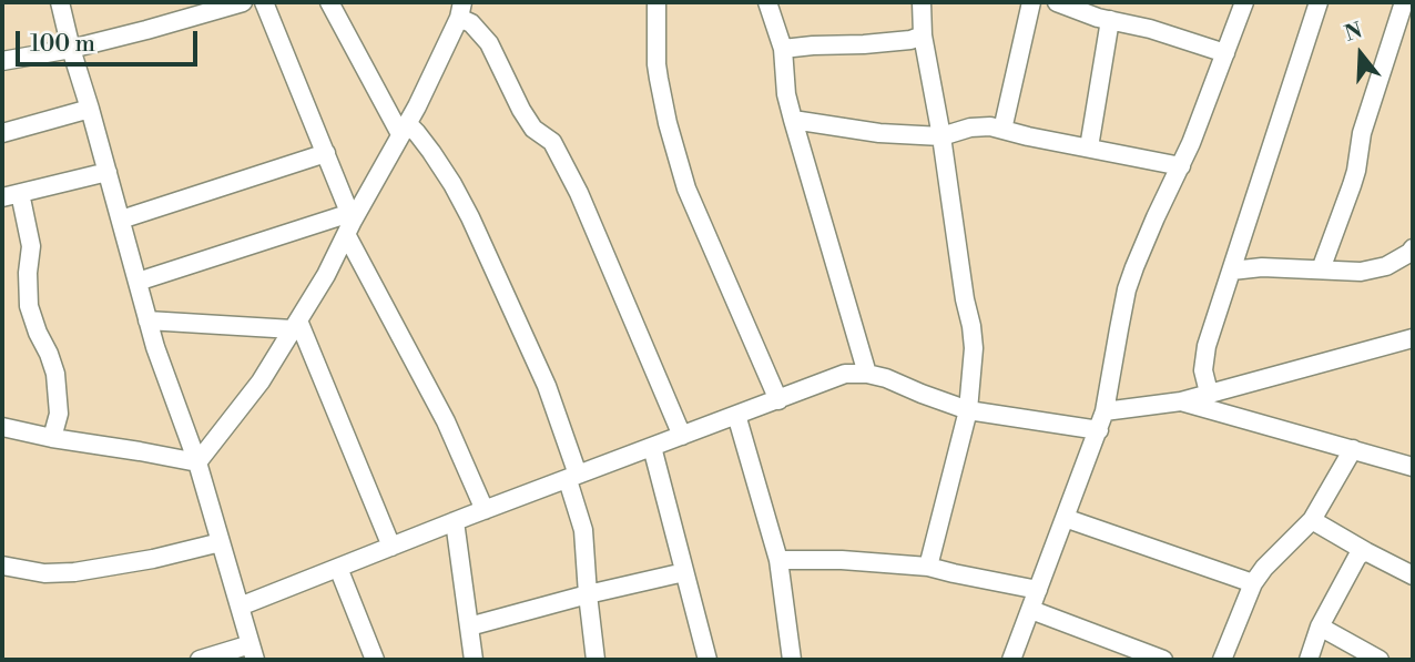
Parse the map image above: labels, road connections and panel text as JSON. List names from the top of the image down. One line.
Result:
{"scale_bar":"100 m","north":"top"}
